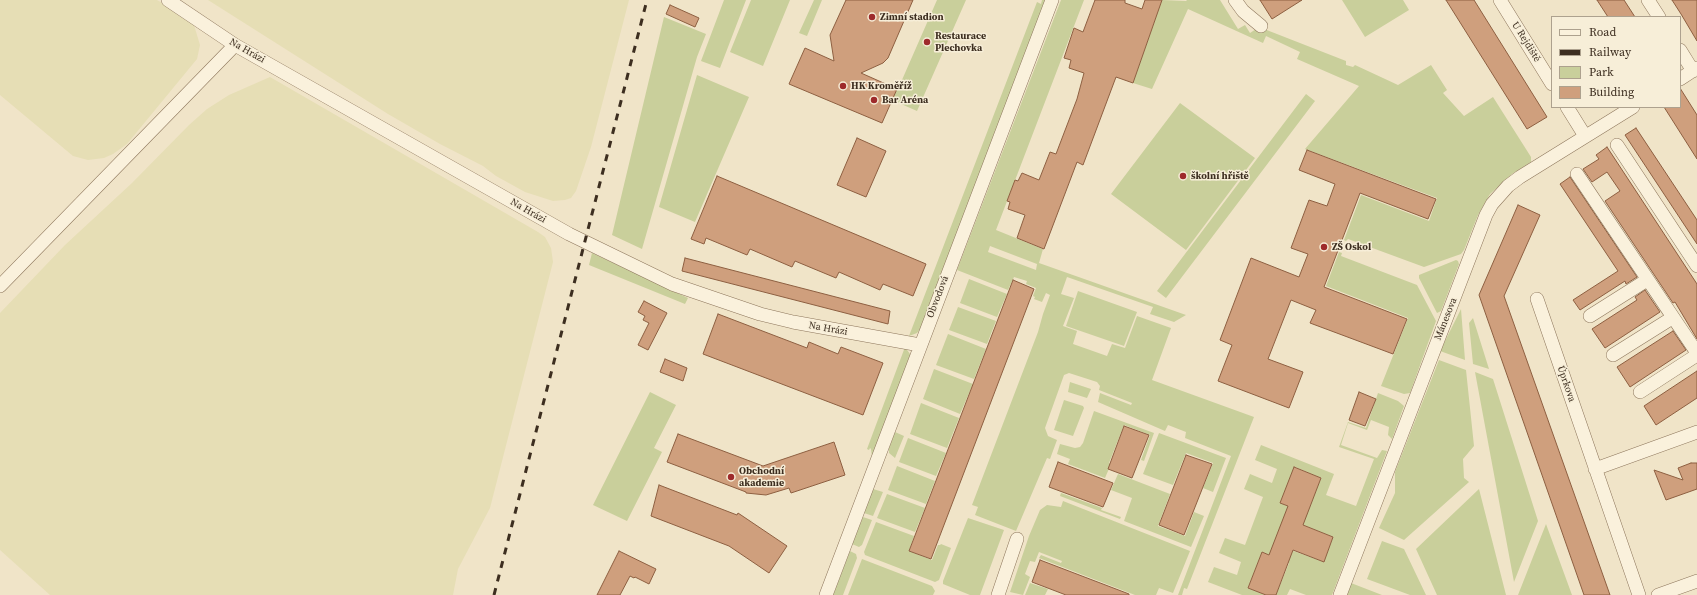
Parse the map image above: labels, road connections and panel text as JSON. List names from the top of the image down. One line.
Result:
{"streets":{"street":["U Rejdiště","Na Hrázi","Obvodová","Mánesova","Úprkova"]},"crossings":[["Na Hrázi","Obvodová"]],"places":["Zimní stadion","Restaurace Plechovka","HK Kroměříž","Bar Aréna","školní hřiště","ZŠ Oskol","Obchodní akademie"],"legend":["Road","Railway","Park","Building"]}
